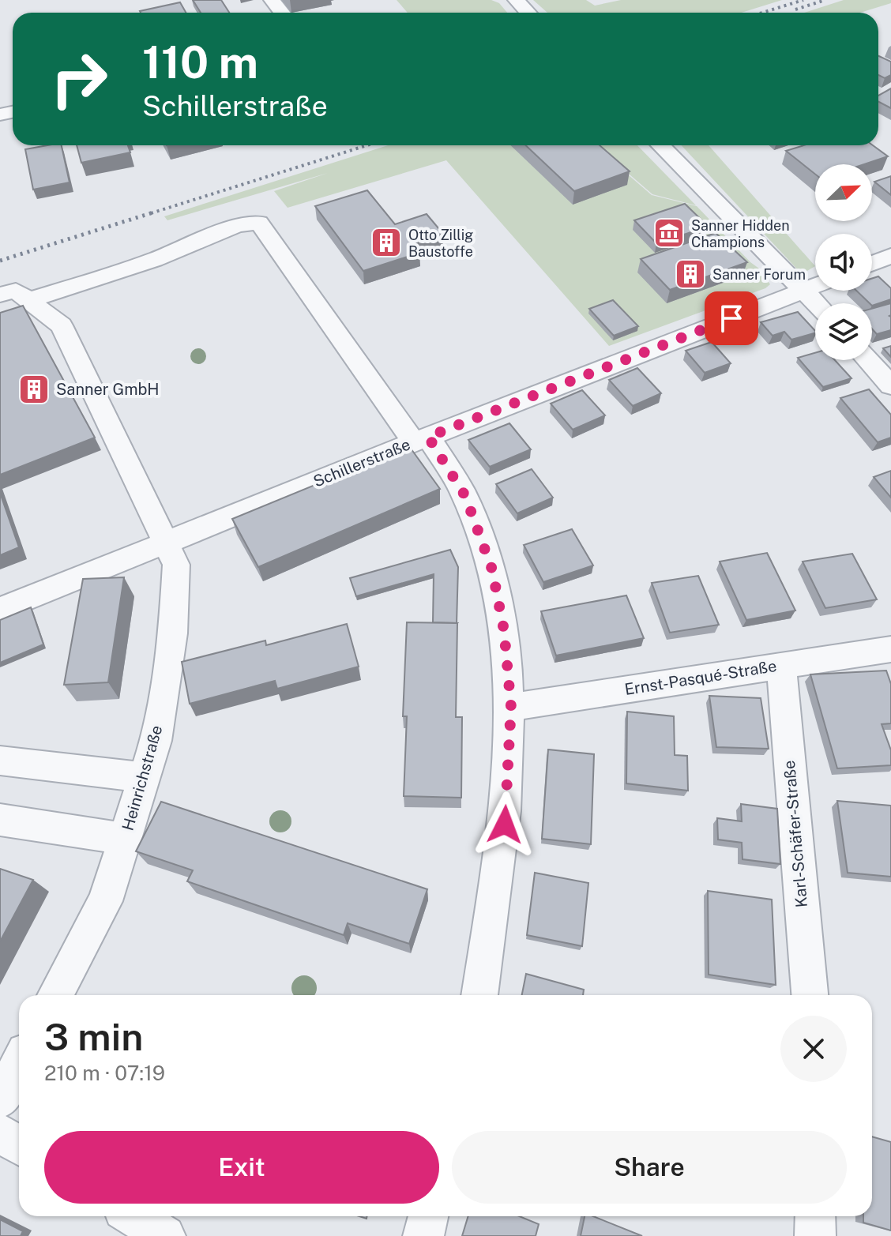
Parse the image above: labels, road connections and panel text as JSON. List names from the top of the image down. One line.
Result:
{"streets":{"street":["Schillerstraße","Ernst-Pasqué-Straße","Heinrichstraße","Karl-Schäfer-Straße"]},"crossings":[["Schillerstraße","Heinrichstraße"],["Ernst-Pasqué-Straße","Karl-Schäfer-Straße"]],"places":{"museum":["Sanner Hidden Champions"],"building":["Otto Zillig Baustoffe","Sanner Forum","Sanner GmbH"]},"north":"top right","page":{"turn":["110 m","Schillerstraße"],"heading":["3 min","210 m · 07:19"],"buttons":["Exit","Share"]}}
